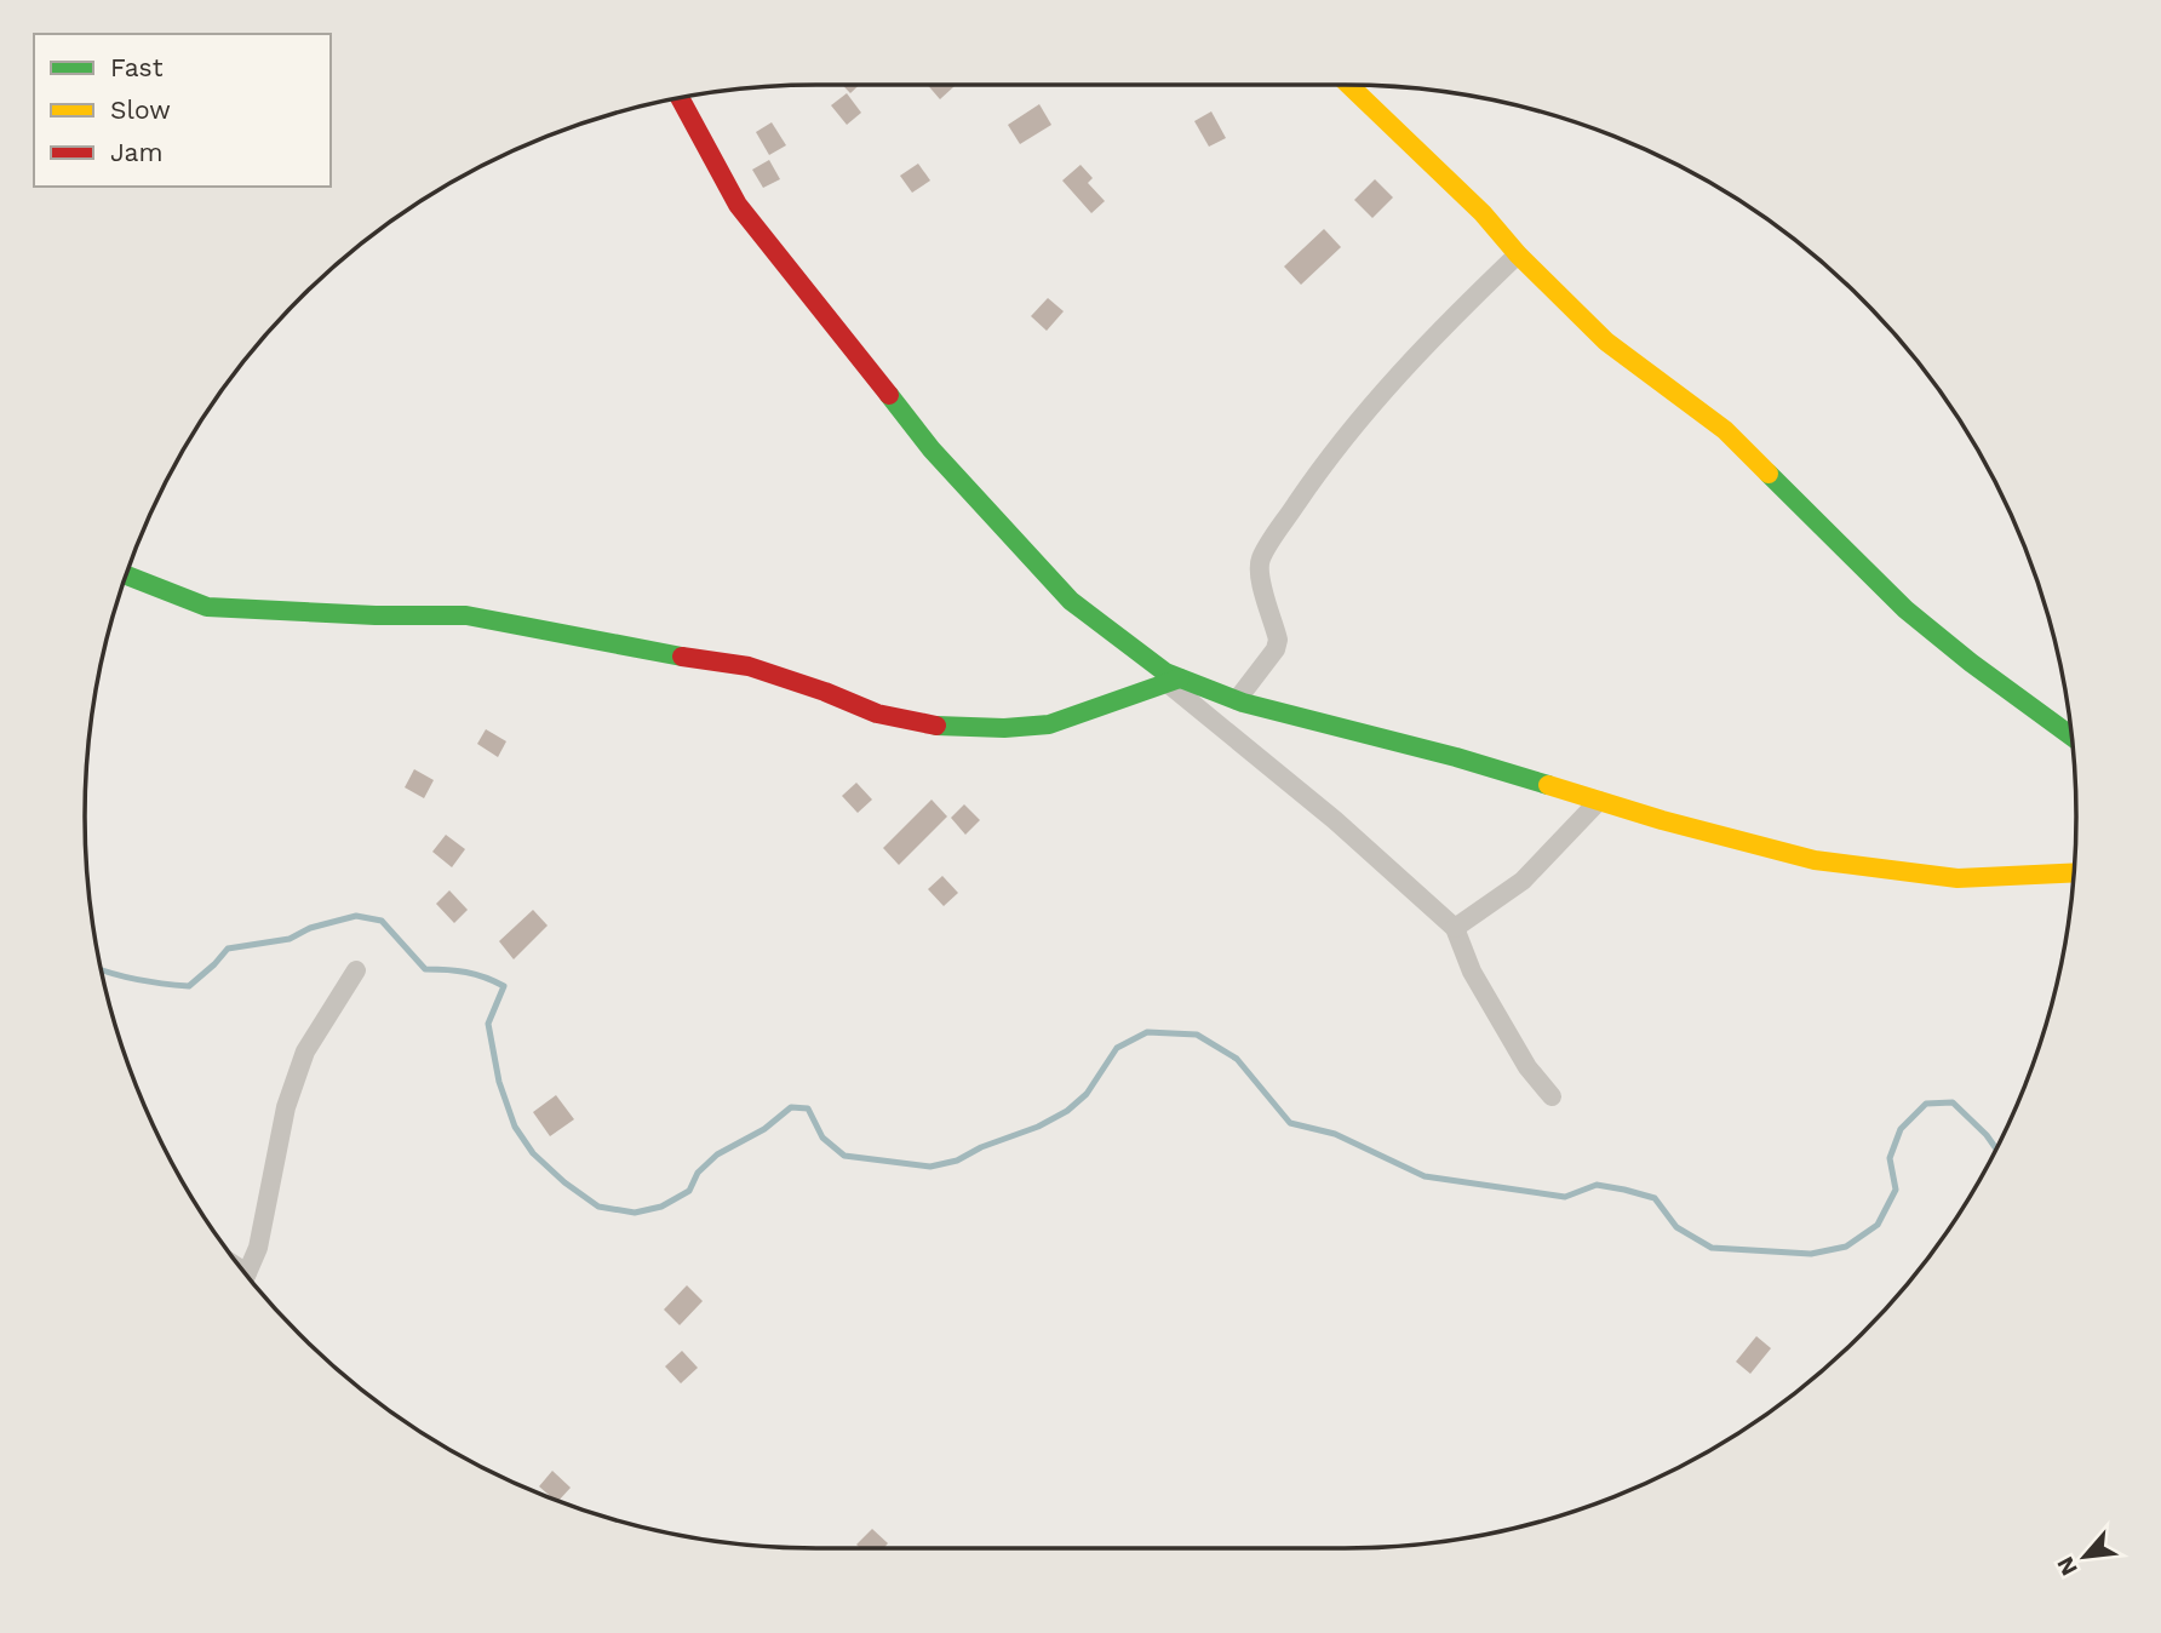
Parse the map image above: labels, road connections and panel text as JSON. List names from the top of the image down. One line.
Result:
{"legend":["Fast","Slow","Jam"],"north":"bottom left"}
